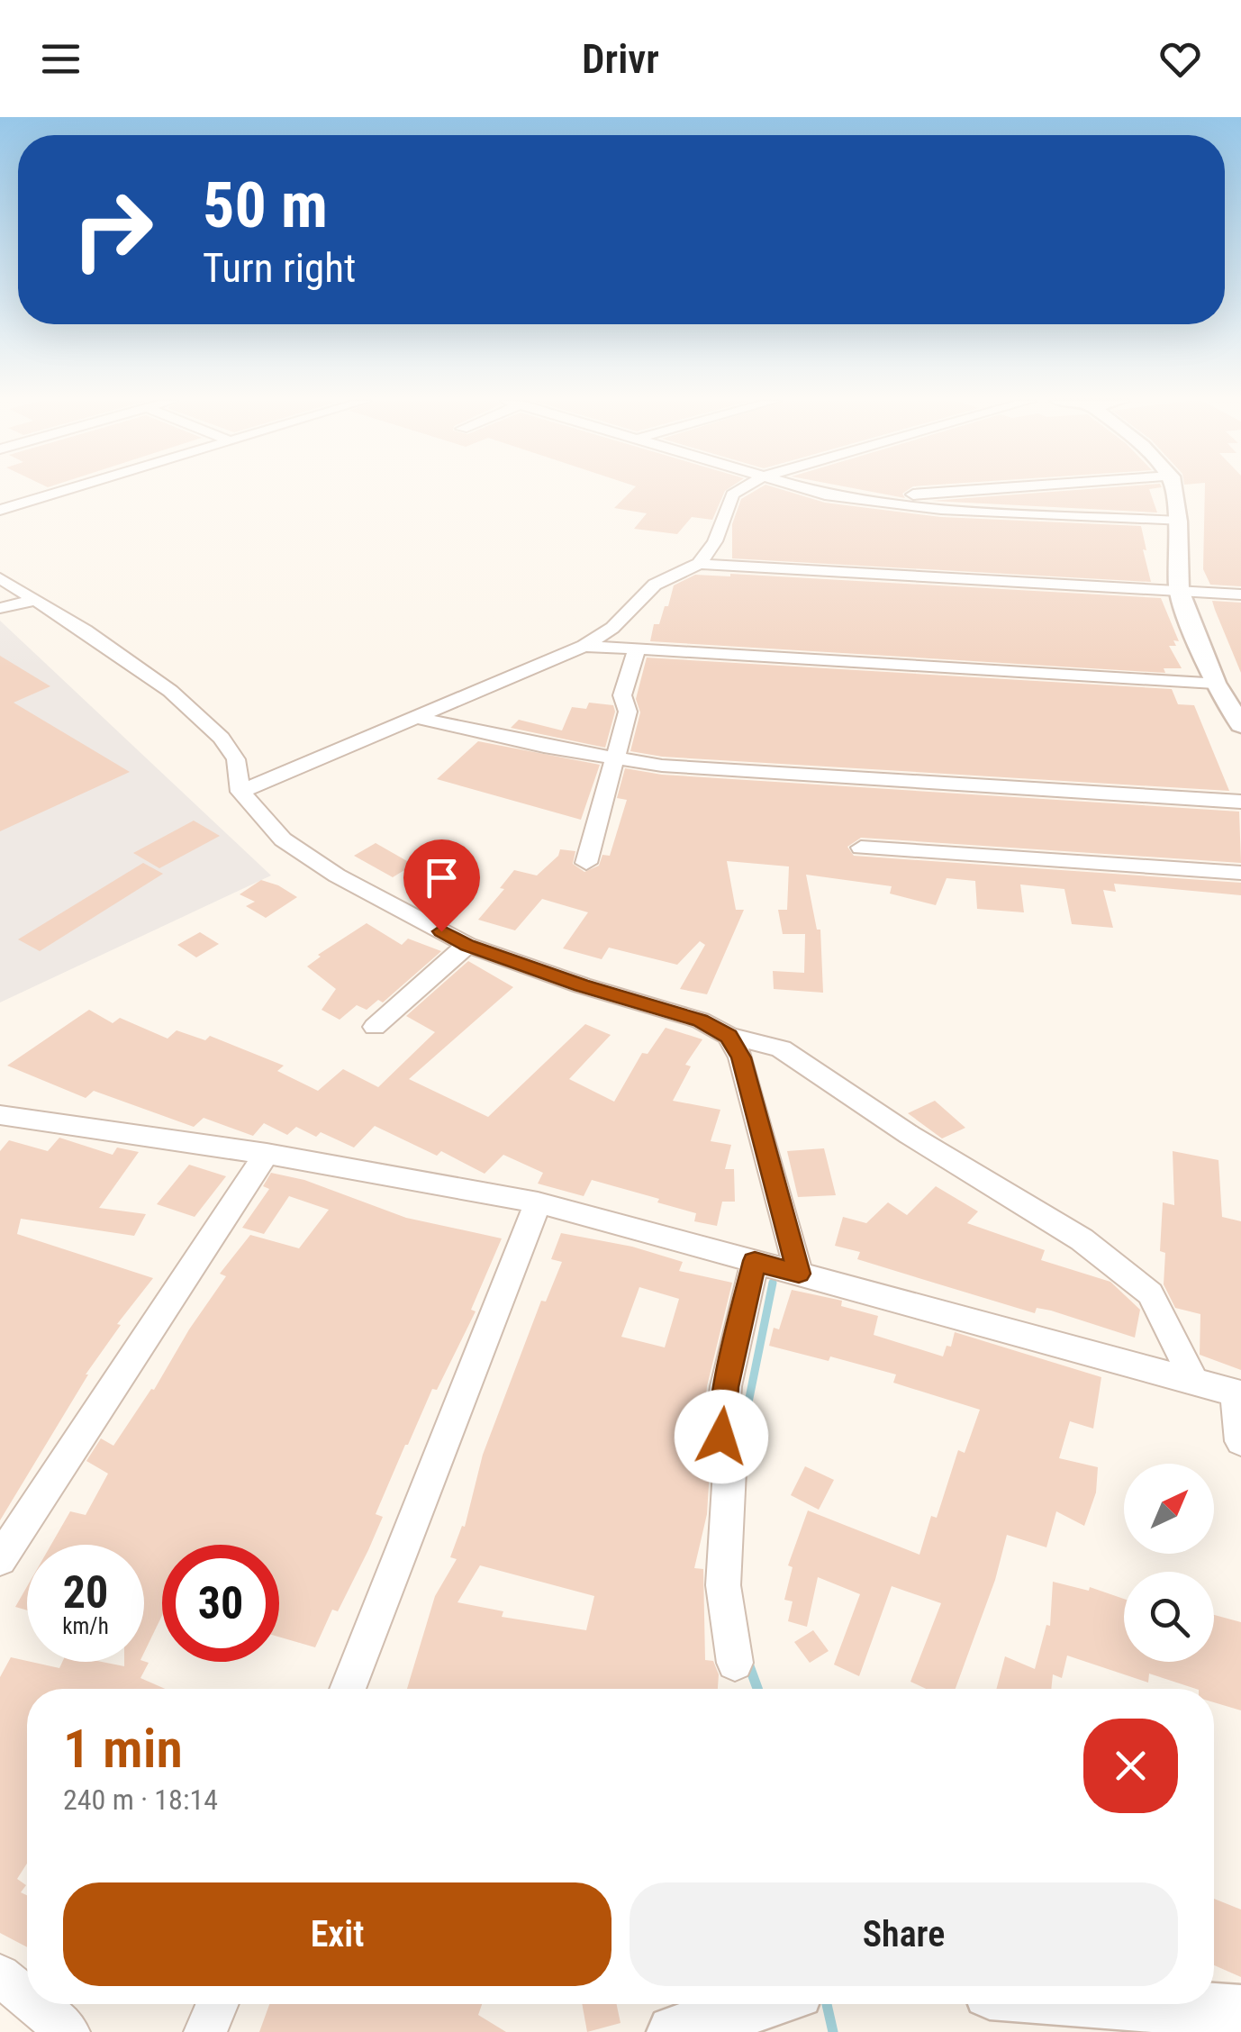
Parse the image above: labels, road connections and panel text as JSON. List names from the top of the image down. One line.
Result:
{"north":"top right","page":{"header":"Drivr","turn":["50 m","Turn right"],"speed":"20 km/h","limit":"30","heading":["1 min","240 m · 18:14"],"buttons":["Exit","Share"]}}
